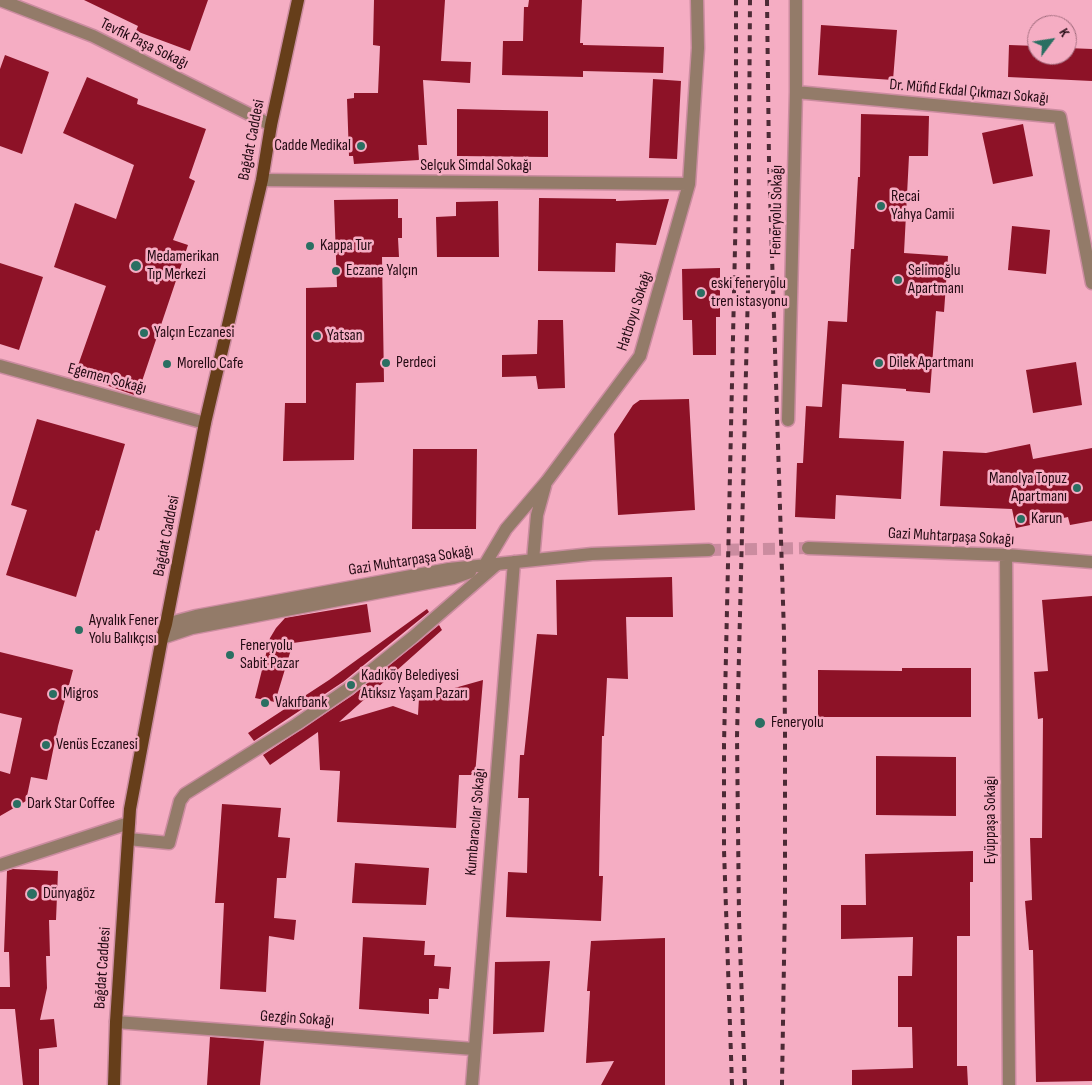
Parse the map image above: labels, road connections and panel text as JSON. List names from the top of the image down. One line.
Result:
{"streets":{"main road":["Bağdat Caddesi"],"street":["Tevfik Paşa Sokağı","Dr. Müfid Ekdal Çıkmazı Sokağı","Selçuk Simdal Sokağı","Feneryolu Sokağı","Hatboyu Sokağı","Egemen Sokağı","Gazi Muhtarpaşa Sokağı","Eyüppaşa Sokağı","Kumbaracılar Sokağı","Gezgin Sokağı"]},"crossings":[["Tevfik Paşa Sokağı","Bağdat Caddesi"],["Dr. Müfid Ekdal Çıkmazı Sokağı","Feneryolu Sokağı"],["Bağdat Caddesi","Selçuk Simdal Sokağı"],["Bağdat Caddesi","Egemen Sokağı"],["Bağdat Caddesi","Gazi Muhtarpaşa Sokağı"],["Bağdat Caddesi","Gezgin Sokağı"],["Selçuk Simdal Sokağı","Hatboyu Sokağı"],["Hatboyu Sokağı","Gazi Muhtarpaşa Sokağı"],["Gazi Muhtarpaşa Sokağı","Eyüppaşa Sokağı"],["Kumbaracılar Sokağı","Gezgin Sokağı"]],"places":["Cadde Medikal","Recai Yahya Camii","Kappa Tur","Medamerikan Tıp Merkezi","Eczane Yalçın","Selimoğlu Apartmanı","eski feneryolu tren istasyonu","Yalçın Eczanesi","Yatsan","Perdeci","Dilek Apartmanı","Morello Cafe","Manolya Topuz Apartmanı","Karun","Ayvalık Fener Yolu Balıkçısı","Feneryolu Sabit Pazar","Kadıköy Belediyesi Atıksız Yaşam Pazarı","Migros","Vakıfbank","Feneryolu","Venüs Eczanesi","Dark Star Coffee","Dünyagöz"],"north":"top right"}
